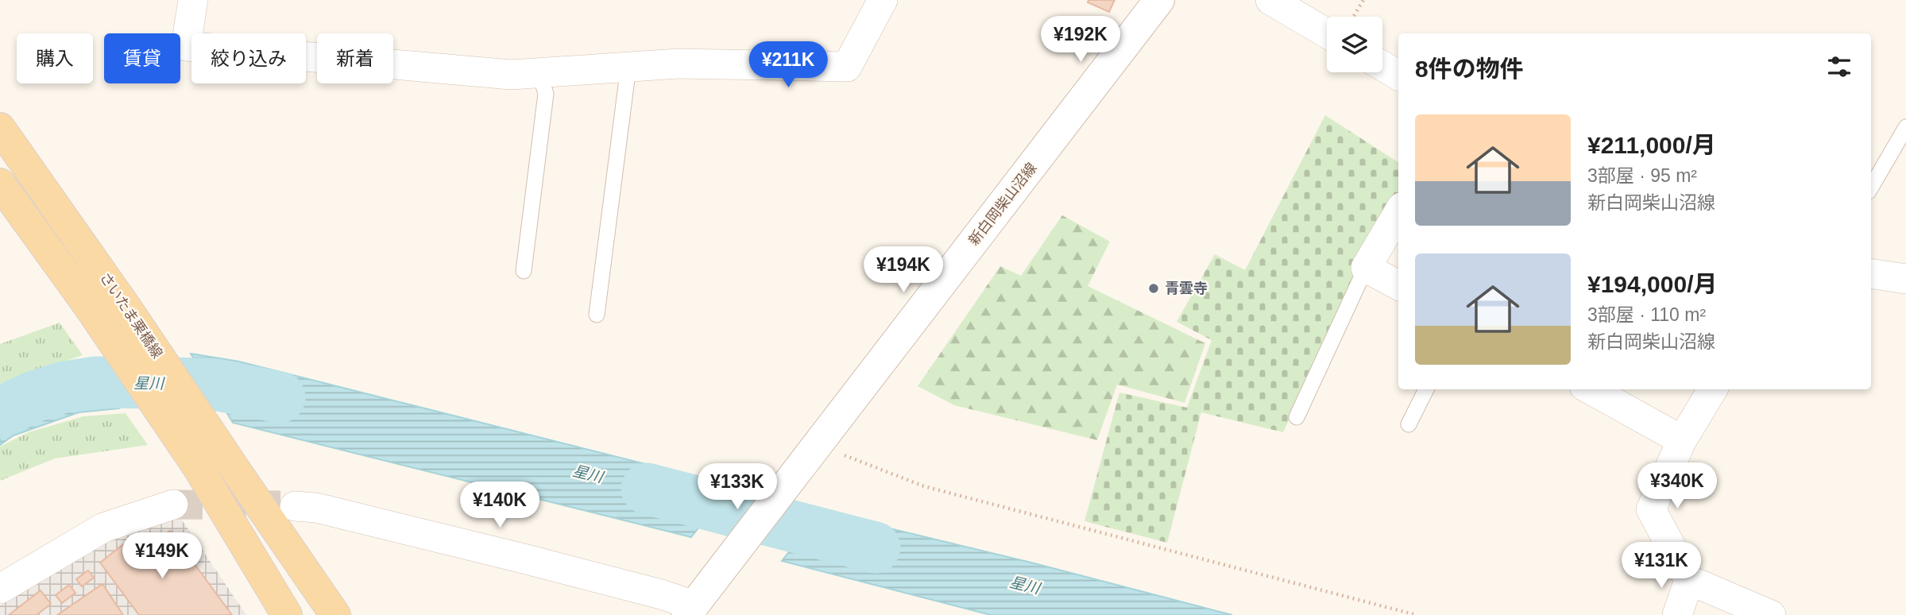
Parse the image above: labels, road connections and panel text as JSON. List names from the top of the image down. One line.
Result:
{"streets":{"main road":["さいたま栗橋線"],"street":["新白岡柴山沼線"]},"water":["星川"],"places":["青雲寺"],"page":{"price":["¥192K","¥211K","¥194K","¥340K","¥133K","¥140K","¥149K","¥131K"],"chip":["購入","賃貸","絞り込み","新着"],"heading":"8件の物件","list":[{"name":"¥211,000/月","note":"3部屋 · 95 m² · 新白岡柴山沼線"},{"name":"¥194,000/月","note":"3部屋 · 110 m² · 新白岡柴山沼線"}]}}
